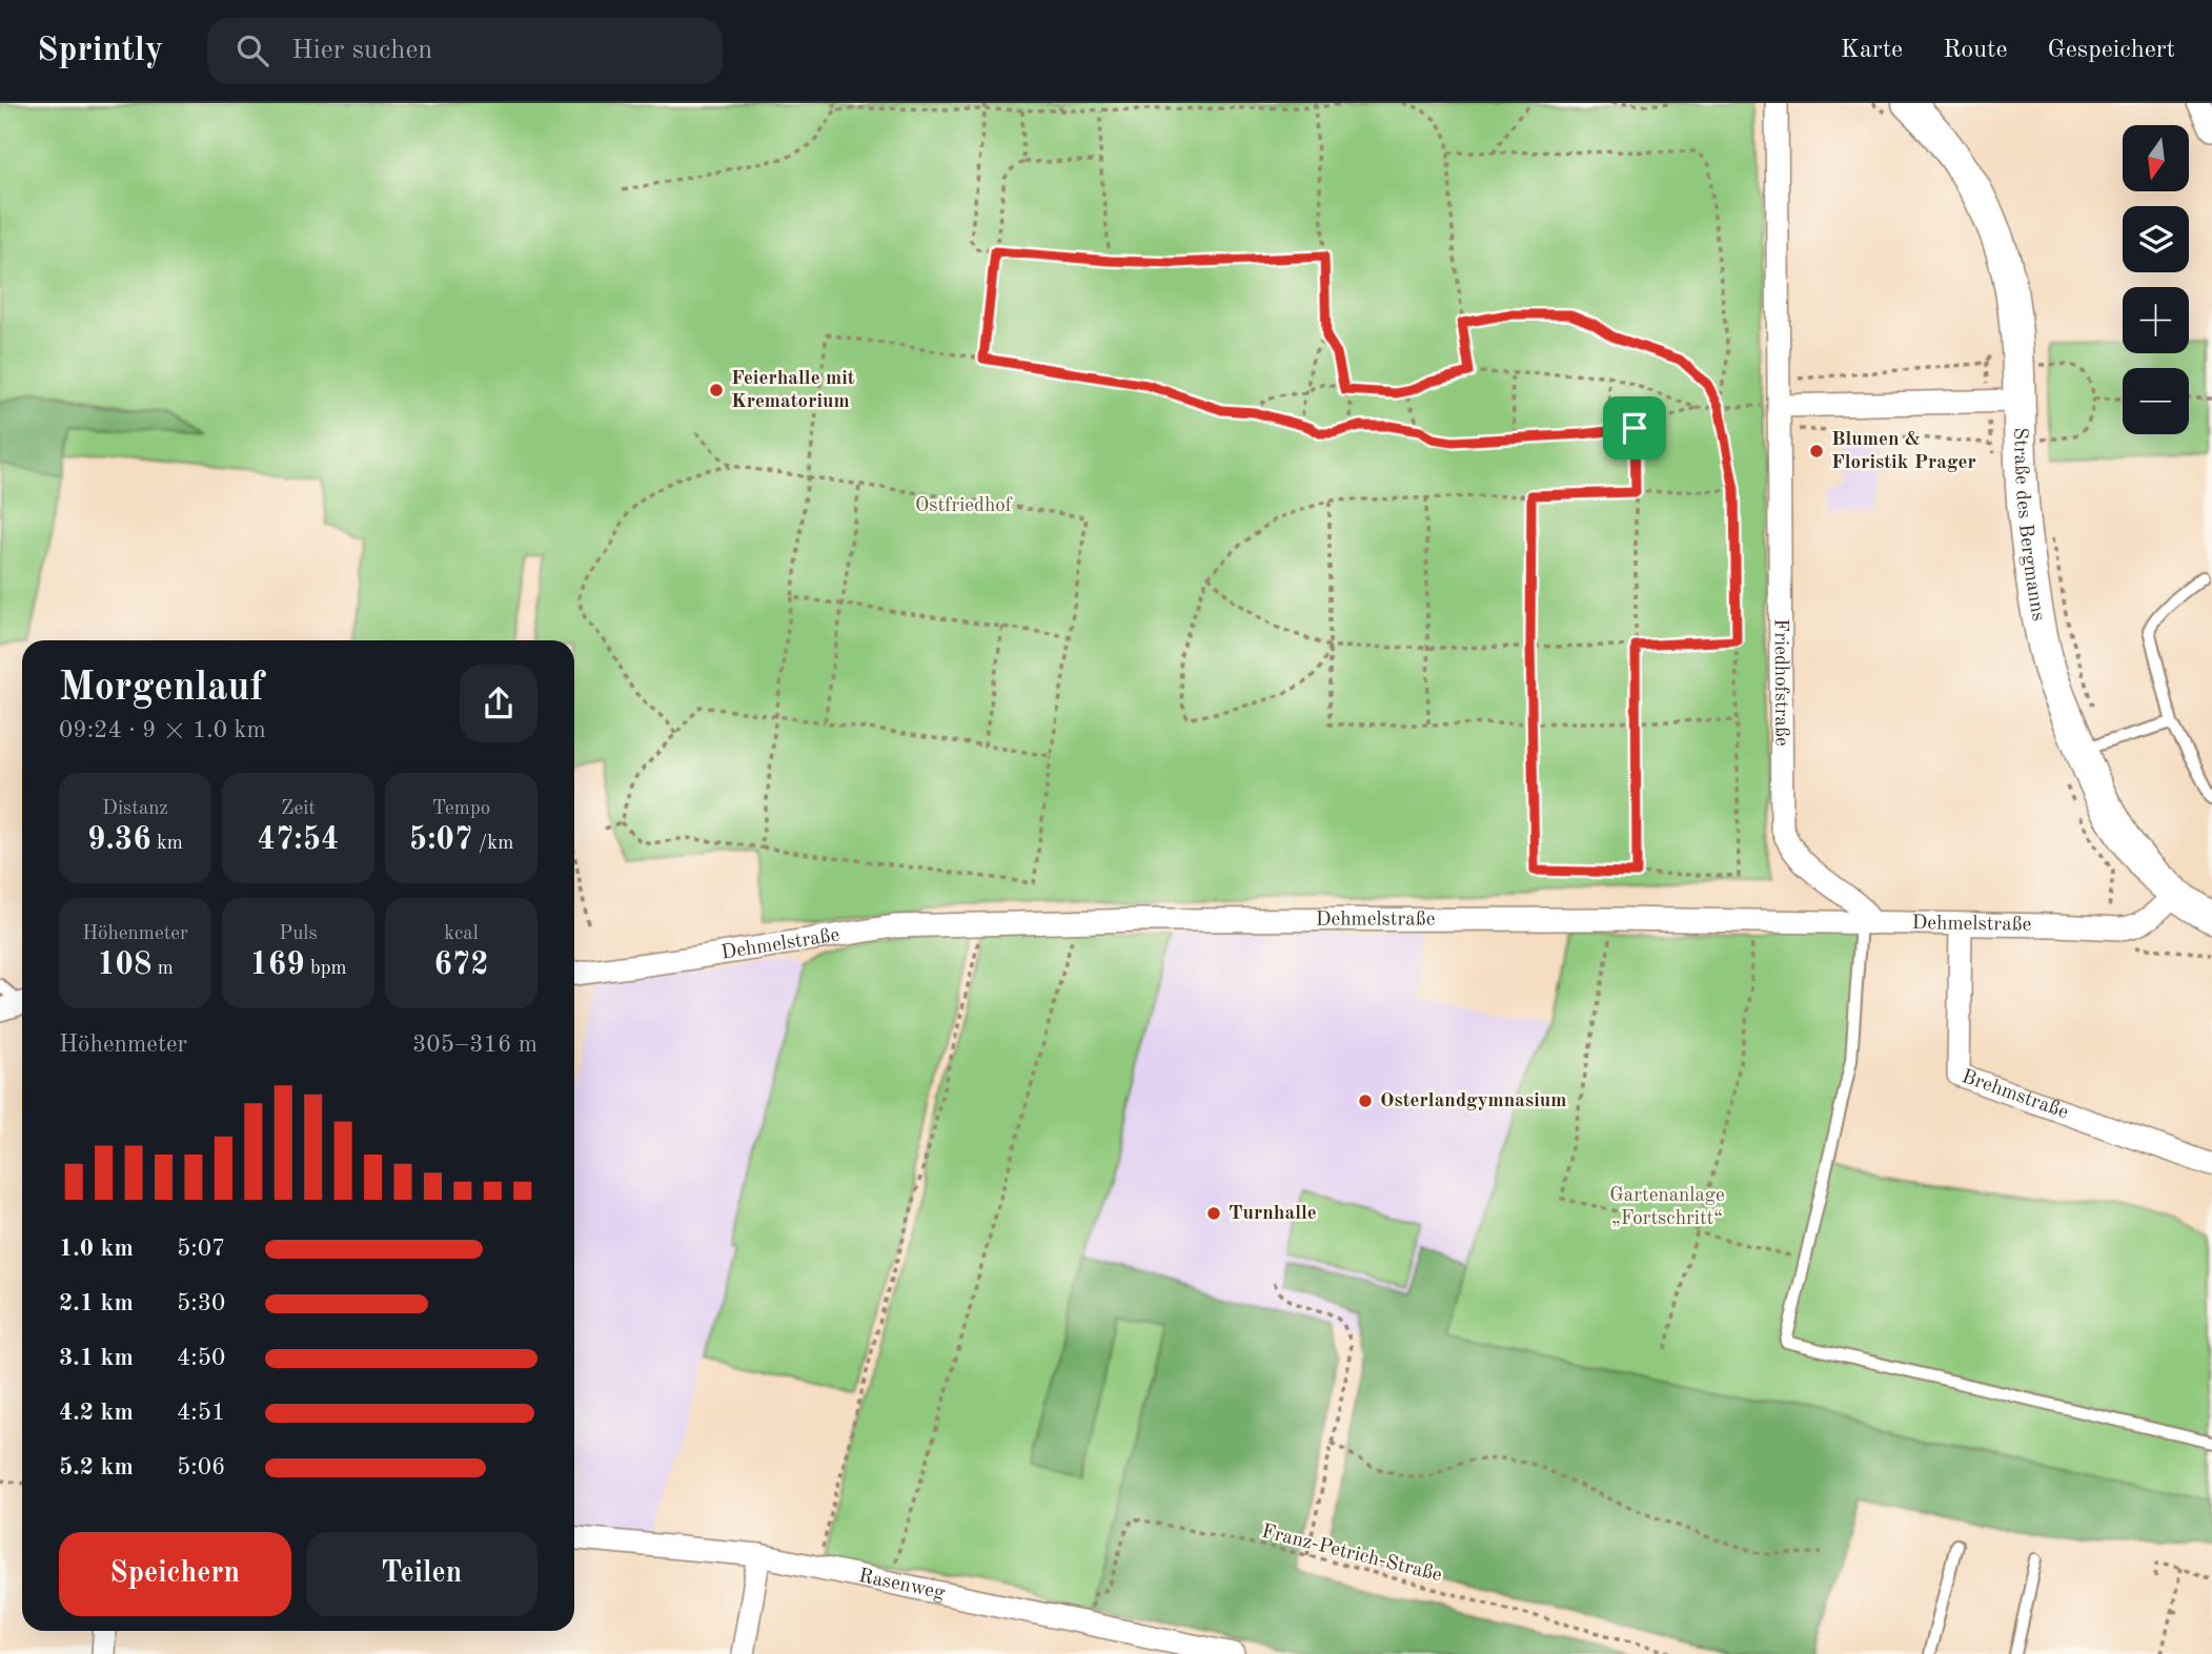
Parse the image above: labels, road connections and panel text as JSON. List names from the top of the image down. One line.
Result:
{"streets":{"main road":["Straße des Bergmanns"],"street":["Friedhofstraße","Dehmelstraße","Brehmstraße","Rasenweg"],"path":["Franz-Petrich-Straße"]},"crossings":[["Straße des Bergmanns","Dehmelstraße"],["Friedhofstraße","Dehmelstraße"],["Dehmelstraße","Brehmstraße"],["Franz-Petrich-Straße","Rasenweg"]],"parks":["Ostfriedhof","Gartenanlage „Fortschritt“"],"places":["Feierhalle mit Krematorium","Blumen & Floristik Prager","Osterlandgymnasium","Turnhalle"],"north":"bottom","page":{"header":"Sprintly","search":"Hier suchen","nav":["Karte","Route","Gespeichert"],"map_buttons":["+","−"],"heading":["Morgenlauf","09:24 · 9 × 1.0 km"],"stats":[["Distanz","9.36 km"],["Zeit","47:54"],["Tempo","5:07 /km"],["Höhenmeter","108 m"],["Puls","169 bpm"],["kcal","672"]],"chart":["Höhenmeter","305–316 m"],"list":[{"name":"1.0 km","note":"5:07"},{"name":"2.1 km","note":"5:30"},{"name":"3.1 km","note":"4:50"},{"name":"4.2 km","note":"4:51"},{"name":"5.2 km","note":"5:06"}],"buttons":["Speichern","Teilen"]}}
